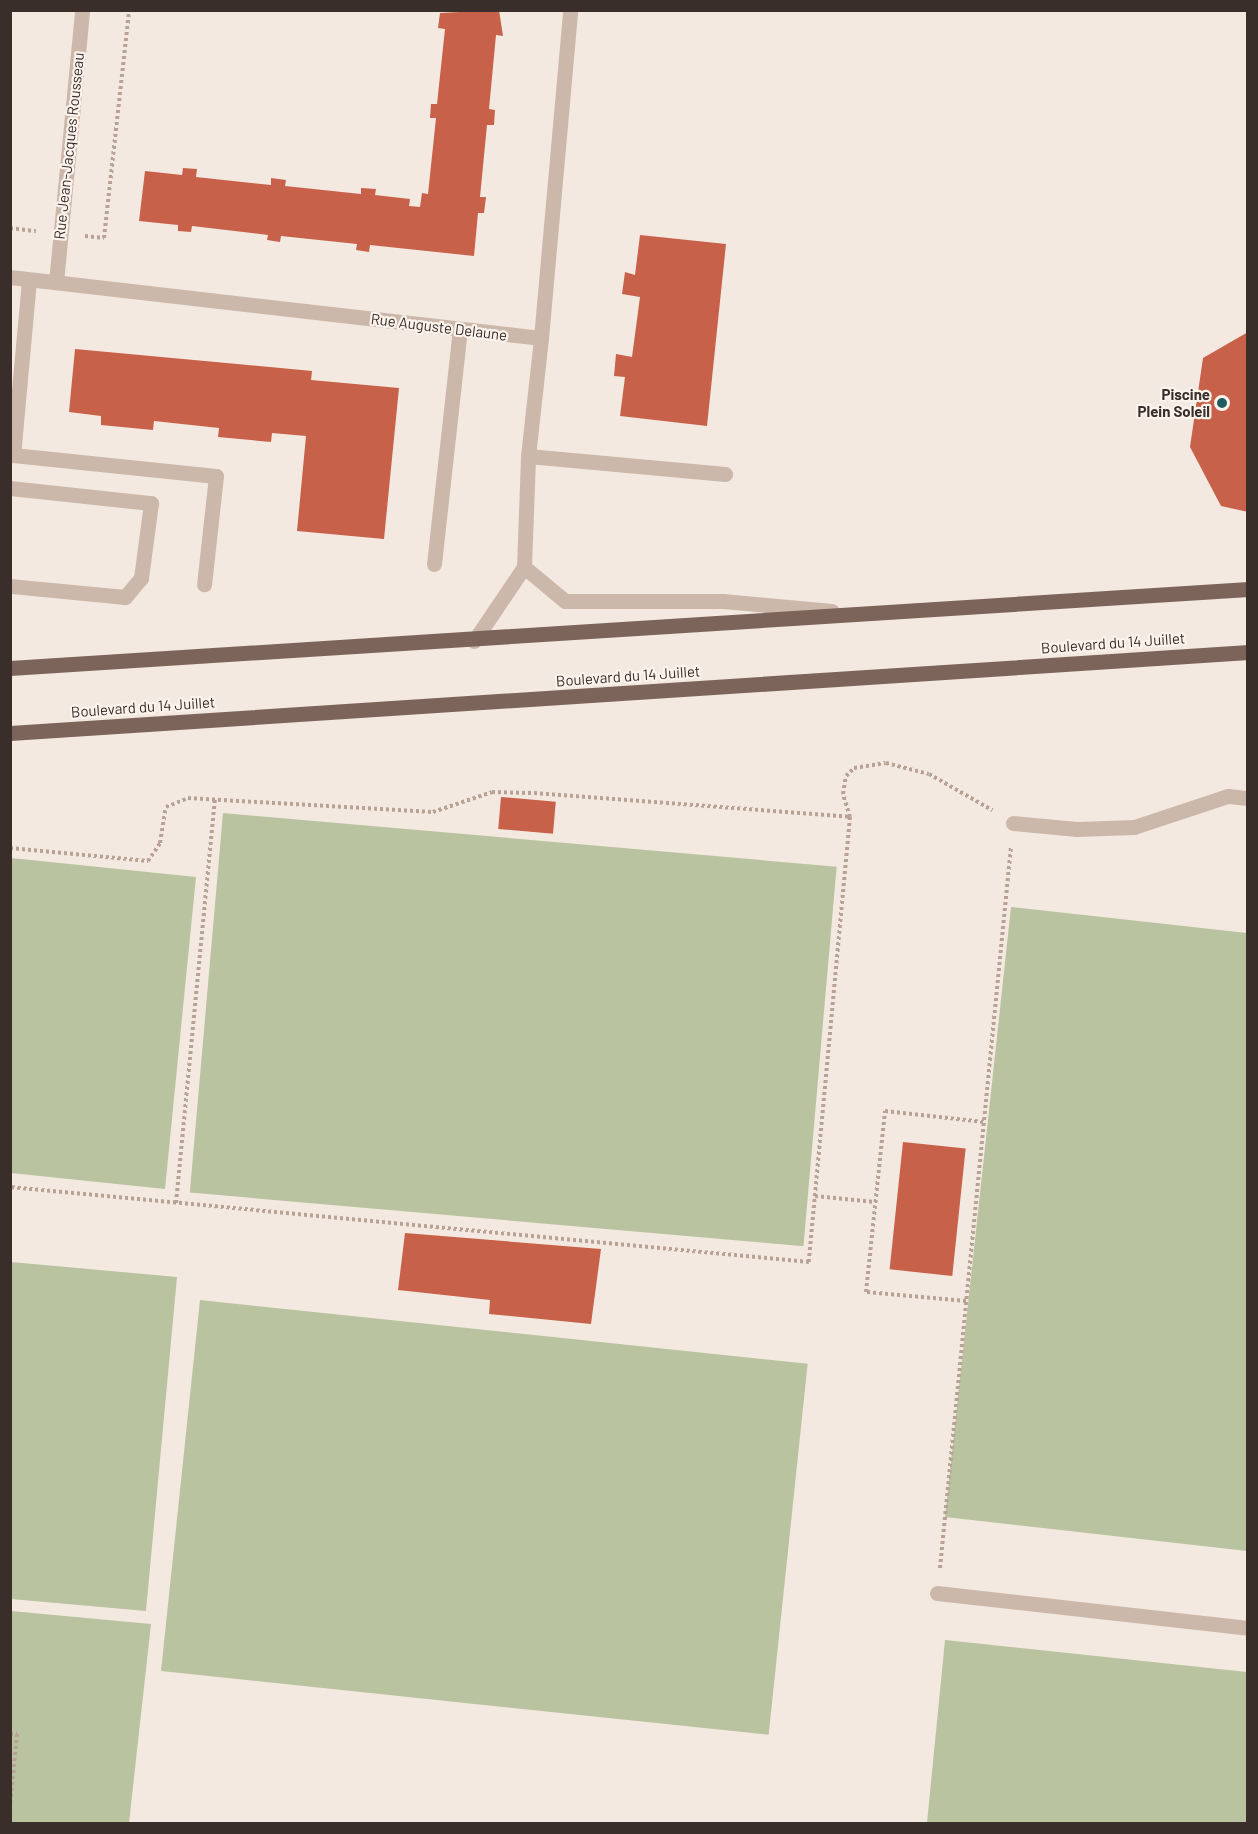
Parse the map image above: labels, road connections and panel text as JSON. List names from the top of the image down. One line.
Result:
{"streets":{"main road":["Boulevard du 14 Juillet"],"street":["Rue Jean-Jacques Rousseau","Rue Auguste Delaune"]},"crossings":[["Rue Jean-Jacques Rousseau","Rue Auguste Delaune"]],"places":["Piscine Plein Soleil"]}
